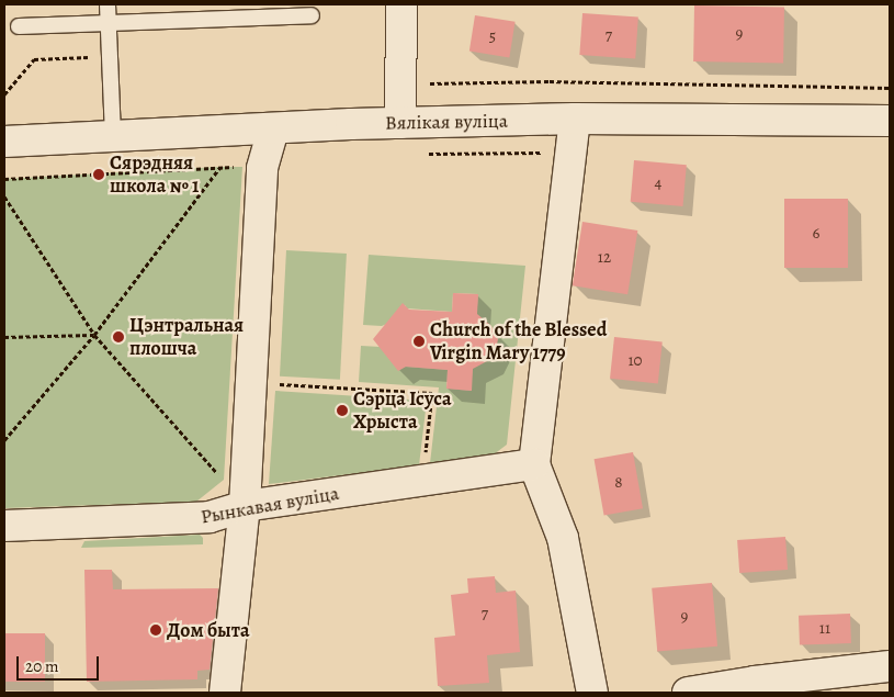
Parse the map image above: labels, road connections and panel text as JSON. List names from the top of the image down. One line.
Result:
{"streets":{"street":["Вялікая вуліца","Рынкавая вуліца"]},"places":["Сярэдняя школа № 1","Цэнтральная плошча","Church of the Blessed Virgin Mary 1779","Сэрца Ісуса Хрыста","Дом быта"],"house_numbers":["9","7","5","4","6","12","10","8","7","9","11"],"scale_bar":"20 m"}
